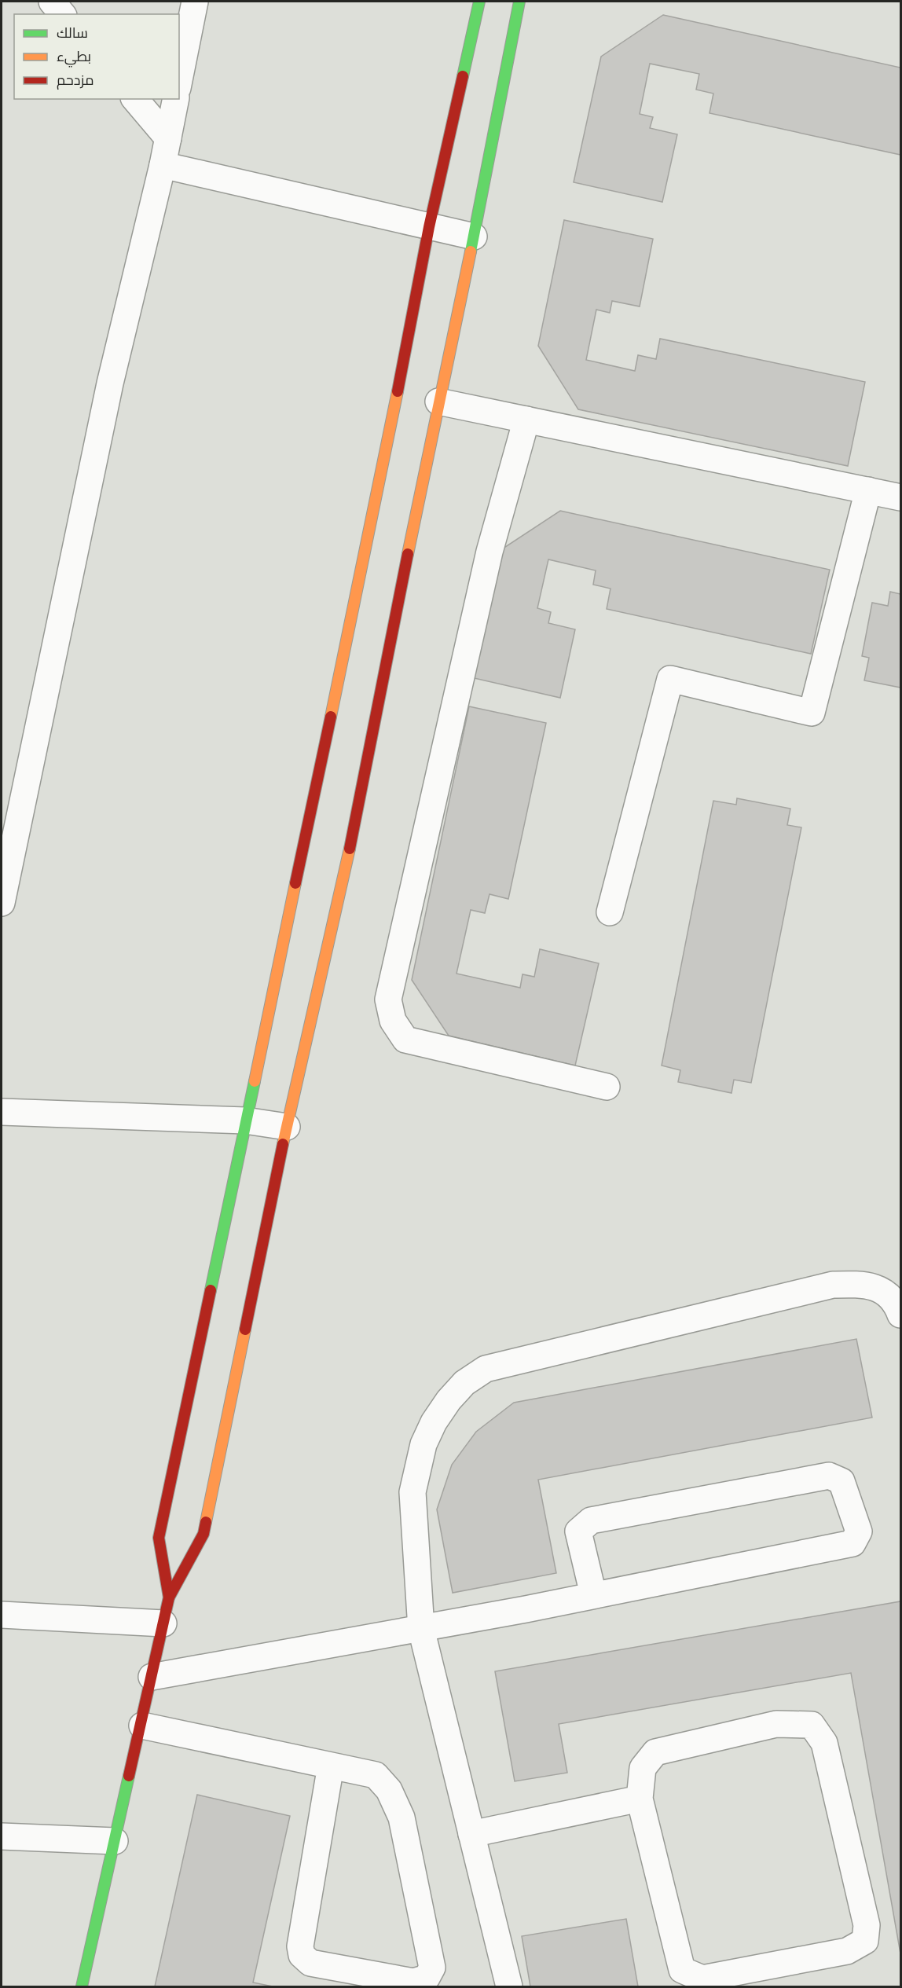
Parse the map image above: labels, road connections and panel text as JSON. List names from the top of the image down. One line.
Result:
{"legend":["سالك","بطيء","مزدحم"]}
